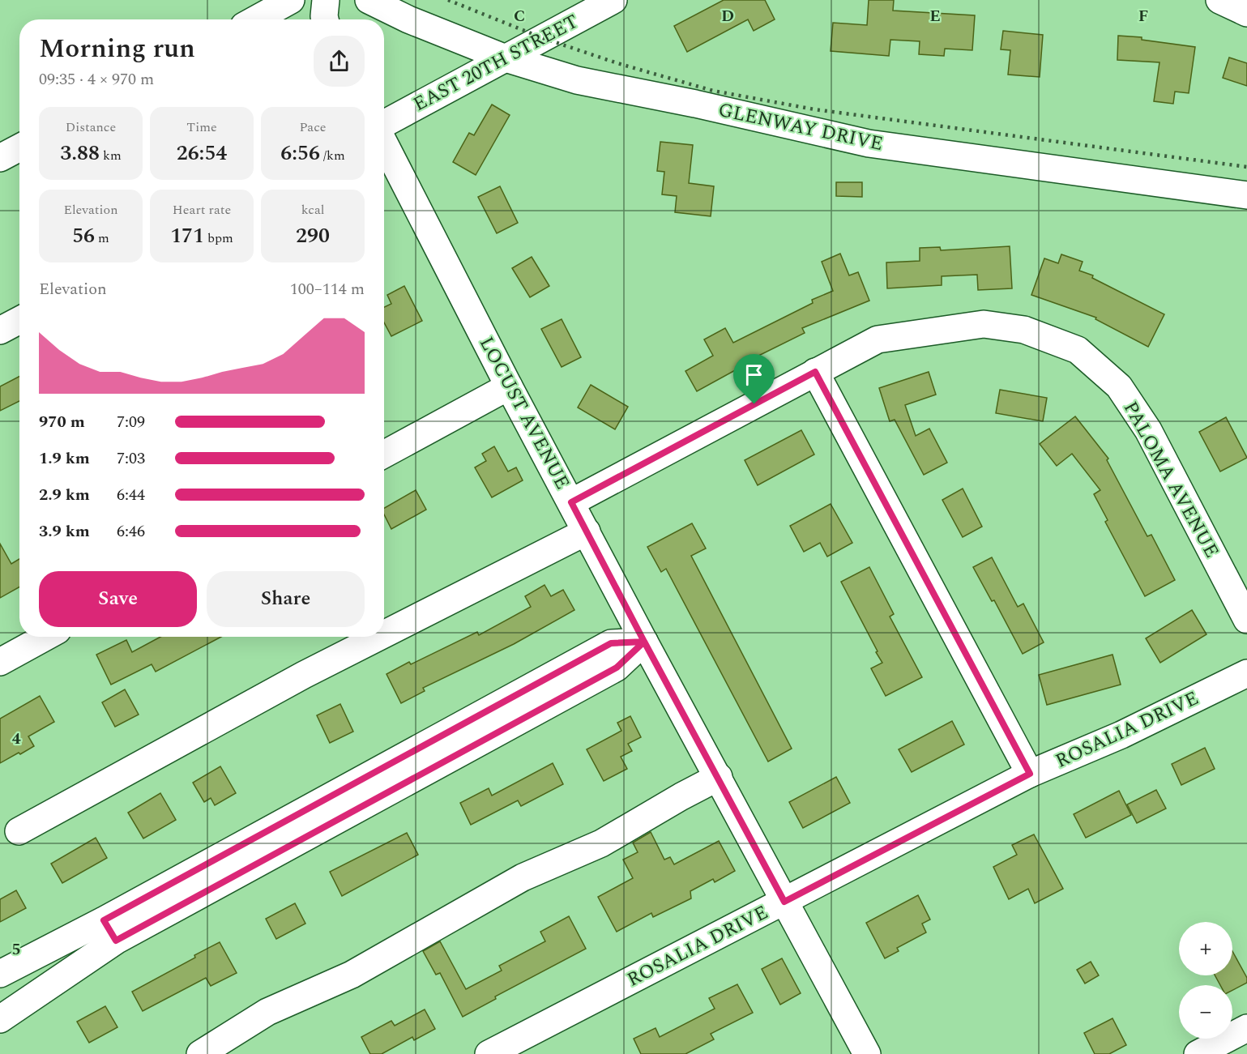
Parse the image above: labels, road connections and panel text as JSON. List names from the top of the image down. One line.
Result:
{"streets":{"street":["EAST 20TH STREET","GLENWAY DRIVE","LOCUST AVENUE","PALOMA AVENUE","ROSALIA DRIVE"]},"crossings":[["EAST 20TH STREET","GLENWAY DRIVE"],["LOCUST AVENUE","PALOMA AVENUE"],["LOCUST AVENUE","ROSALIA DRIVE"]],"page":{"heading":["Morning run","09:35 · 4 × 970 m"],"stats":[["Distance","3.88 km"],["Time","26:54"],["Pace","6:56 /km"],["Elevation","56 m"],["Heart rate","171 bpm"],["kcal","290"]],"chart":["Elevation","100–114 m"],"list":[{"name":"970 m","note":"7:09"},{"name":"1.9 km","note":"7:03"},{"name":"2.9 km","note":"6:44"},{"name":"3.9 km","note":"6:46"}],"buttons":["Save","Share"],"map_buttons":["+","−"]},"grid":{"columns":["C","D","E","F"],"rows":["4","5"]}}
